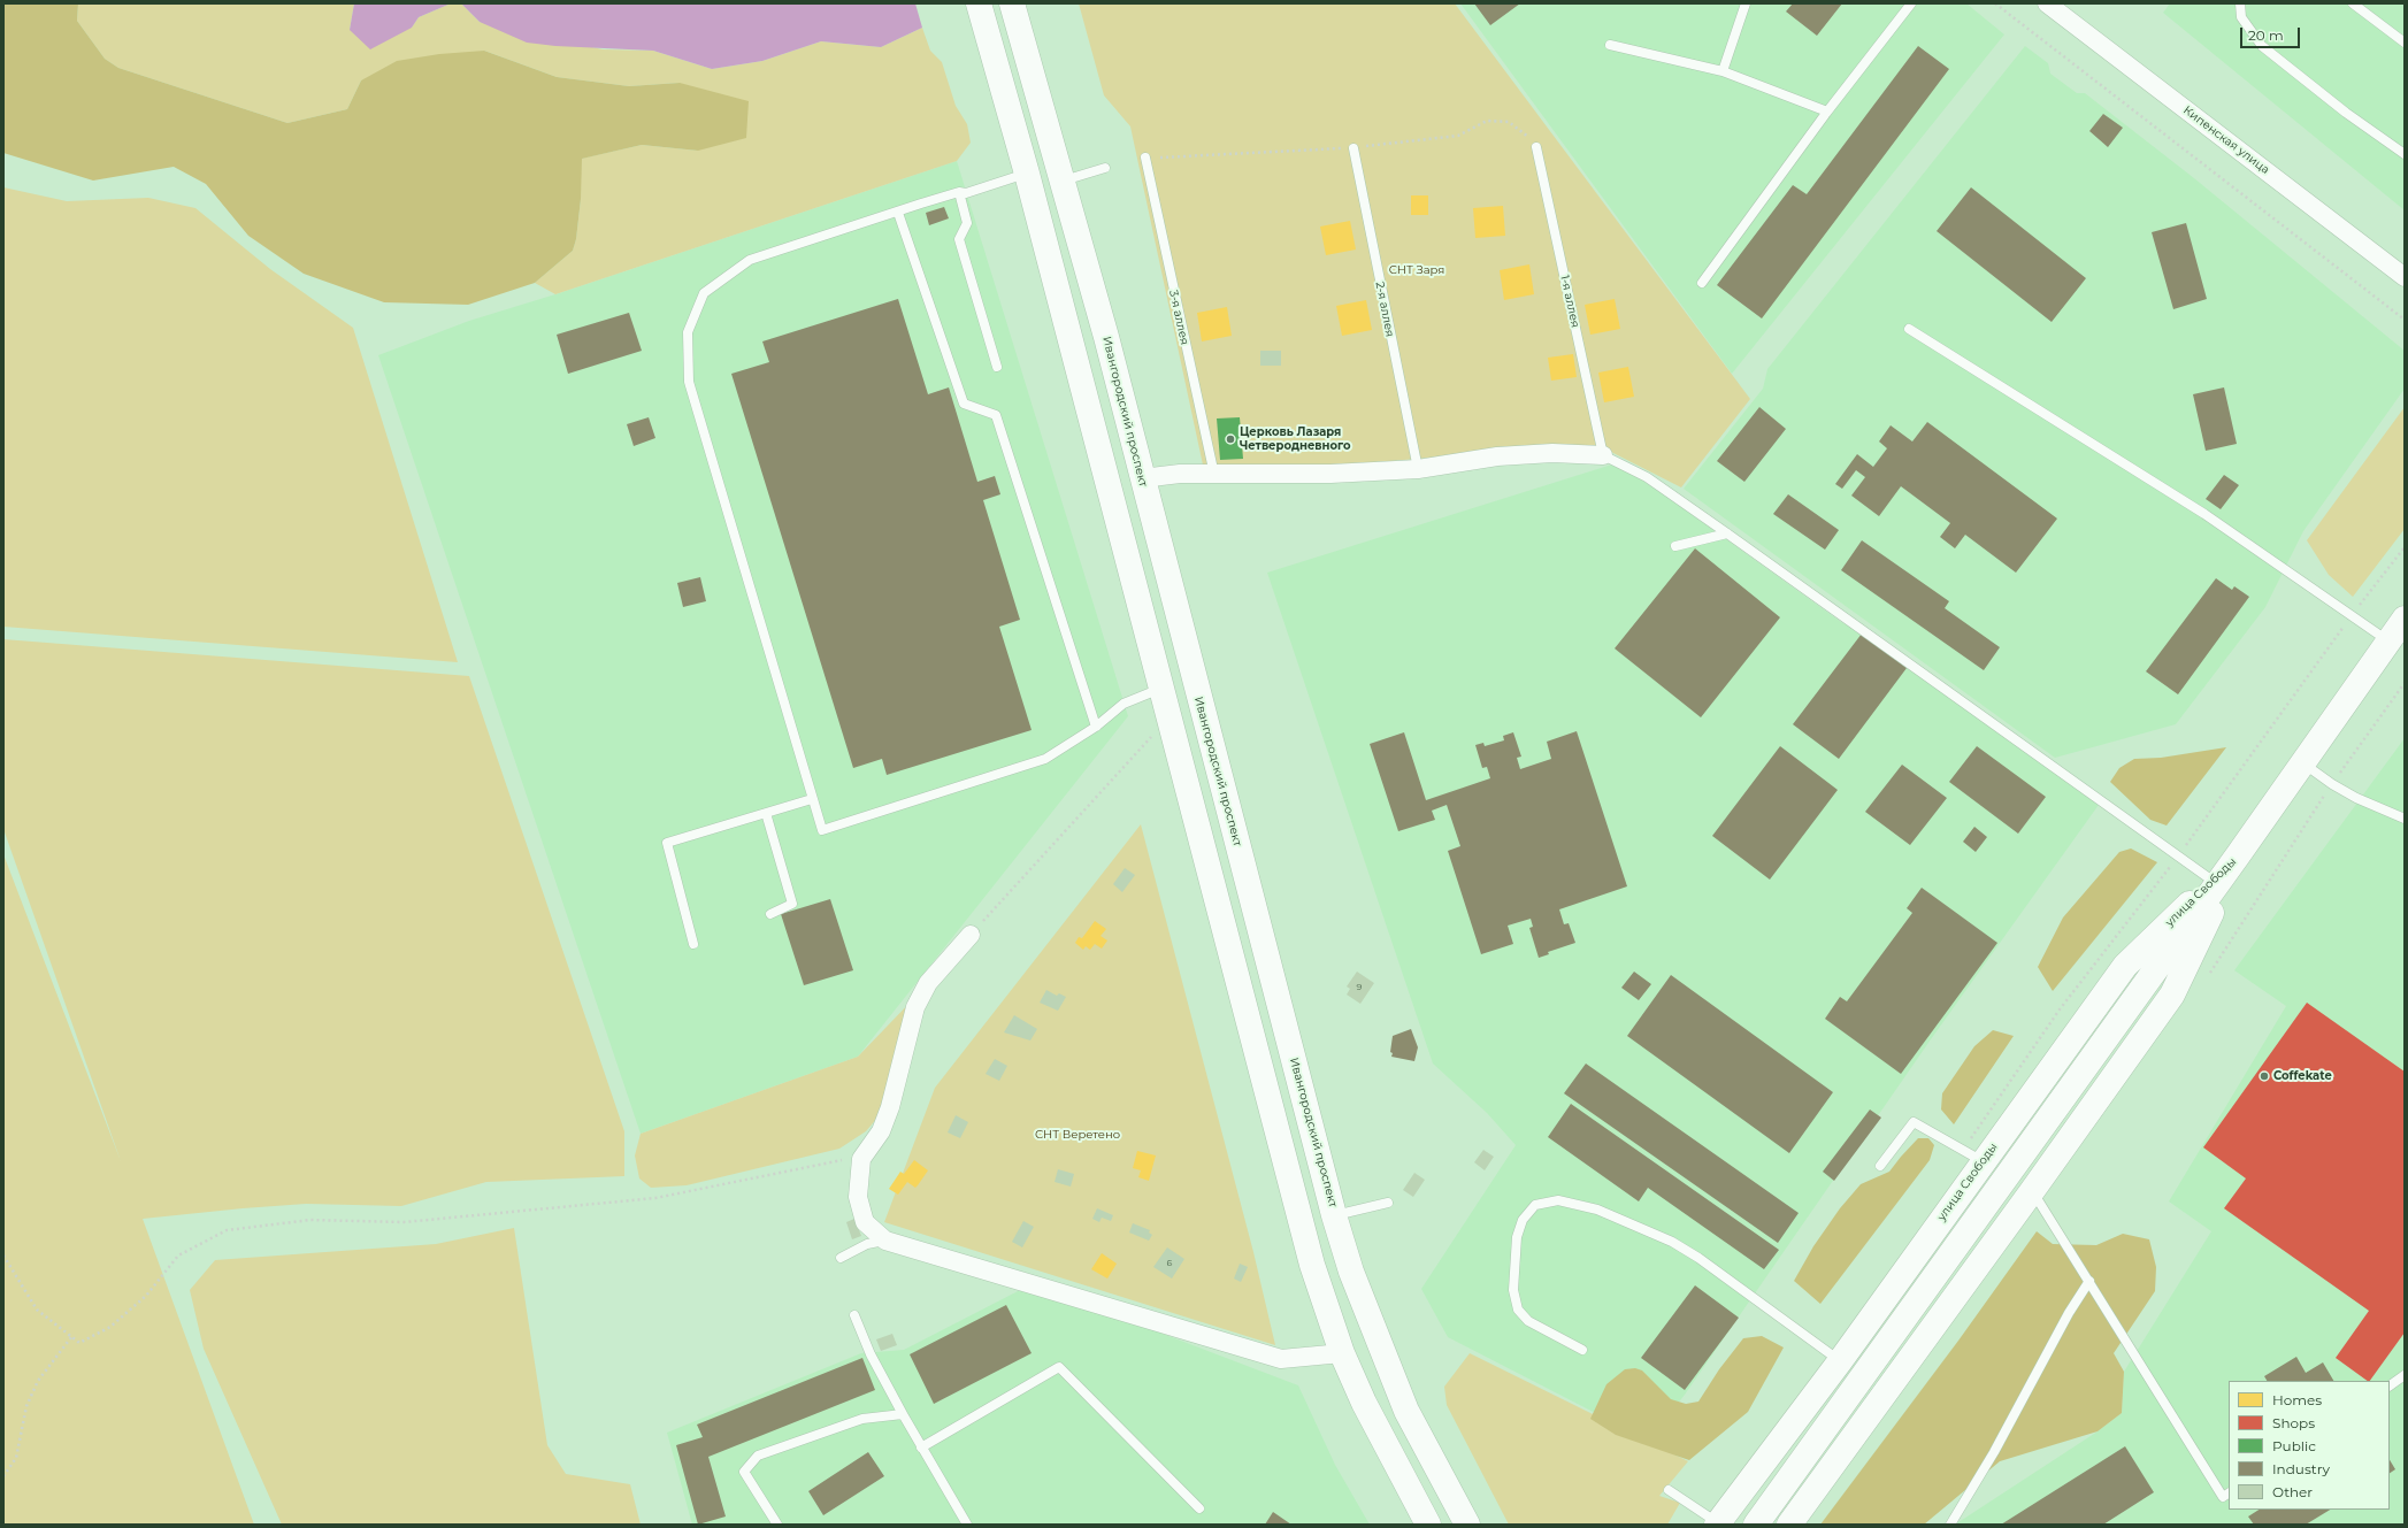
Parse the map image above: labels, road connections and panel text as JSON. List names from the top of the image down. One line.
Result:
{"streets":{"main road":["Ивангородский проспект","улица Свободы"],"street":["Кипенская улица"],"lane":["1-я аллея","2-я аллея","3-я аллея"]},"parks":["СНТ Заря","СНТ Веретено"],"places":["Церковь Лазаря Четверодневного","Coffekate"],"house_numbers":["9","6"],"legend":["Homes","Shops","Public","Industry","Other"],"scale_bar":"20 m"}
